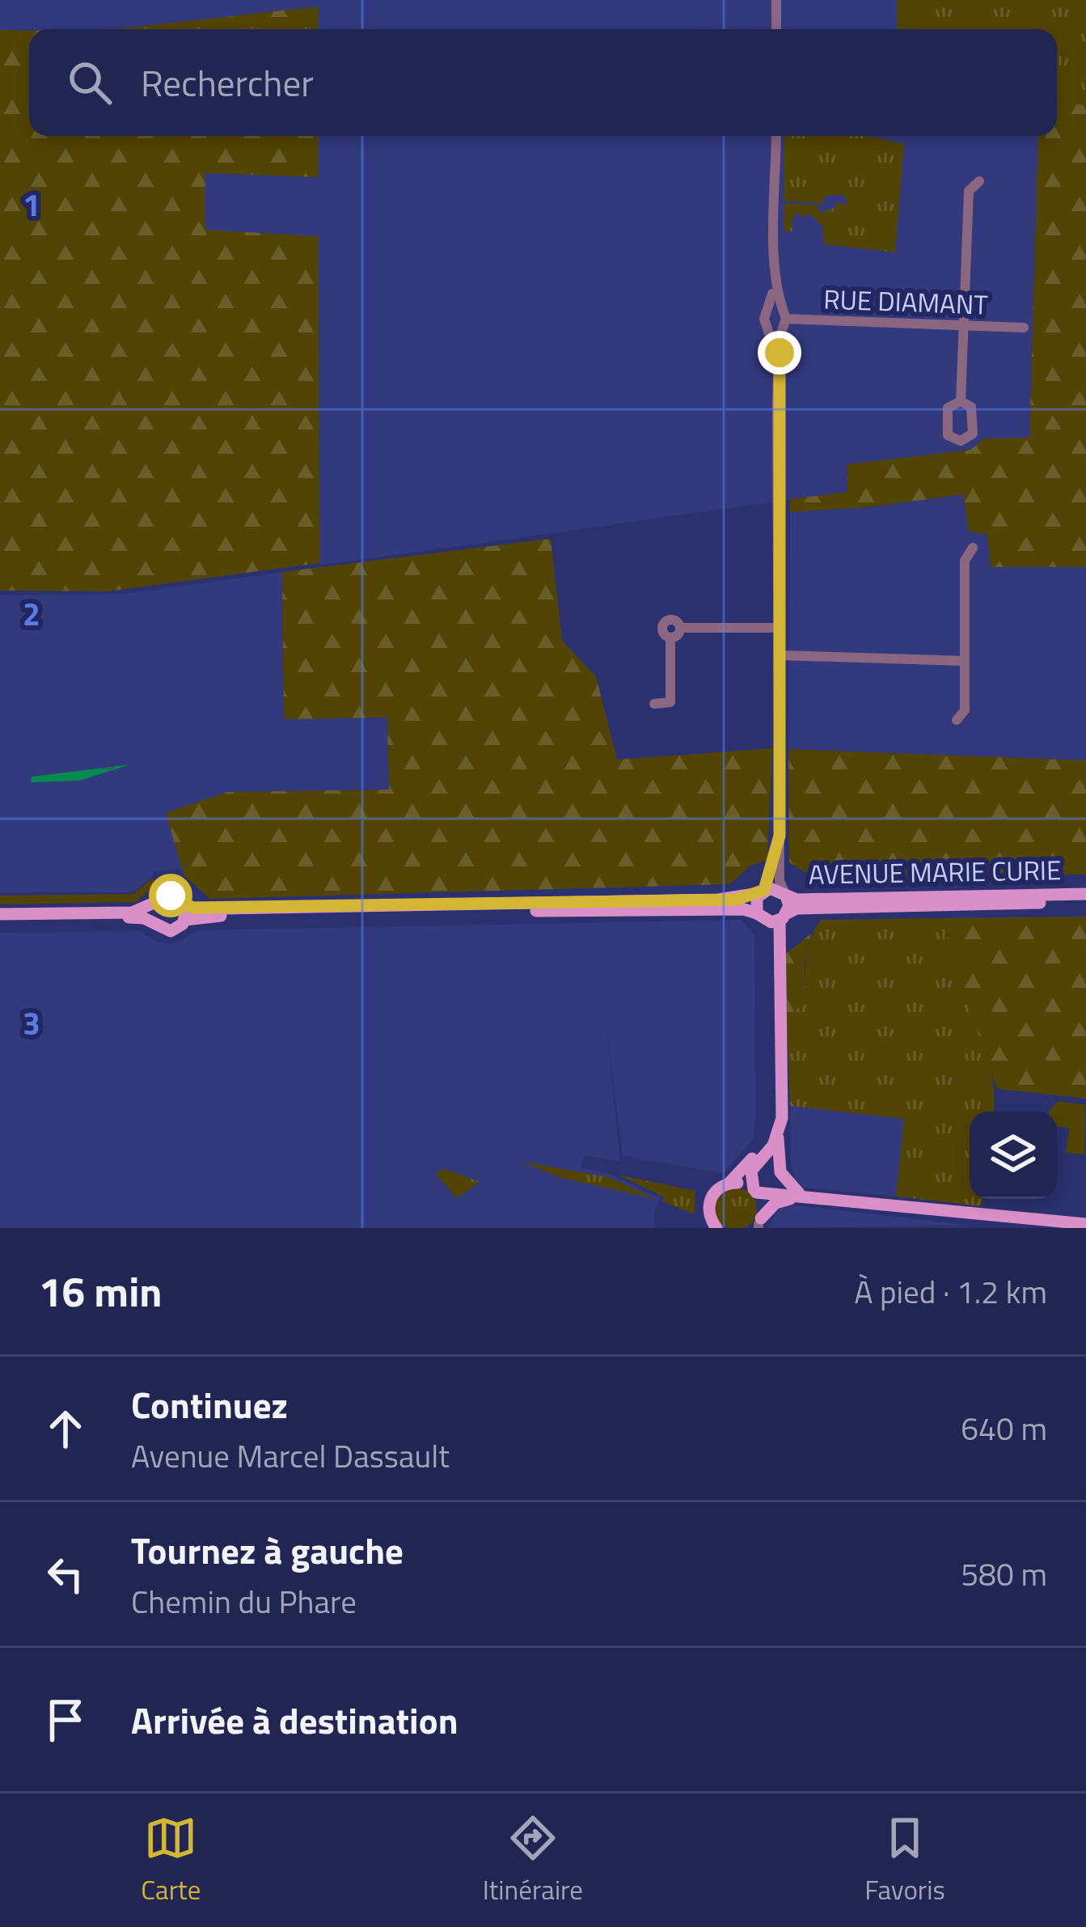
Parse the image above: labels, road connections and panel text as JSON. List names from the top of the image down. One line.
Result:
{"streets":{"main road":["AVENUE MARIE CURIE"],"street":["RUE DIAMANT"]},"page":{"search":"Rechercher","heading":["16 min","À pied · 1.2 km"],"list":[["Continuez","Avenue Marcel Dassault","640 m"],["Tournez à gauche","Chemin du Phare","580 m"],"Arrivée à destination"],"nav":["Carte","Itinéraire","Favoris"]},"grid":{"rows":["1","2","3"]}}
